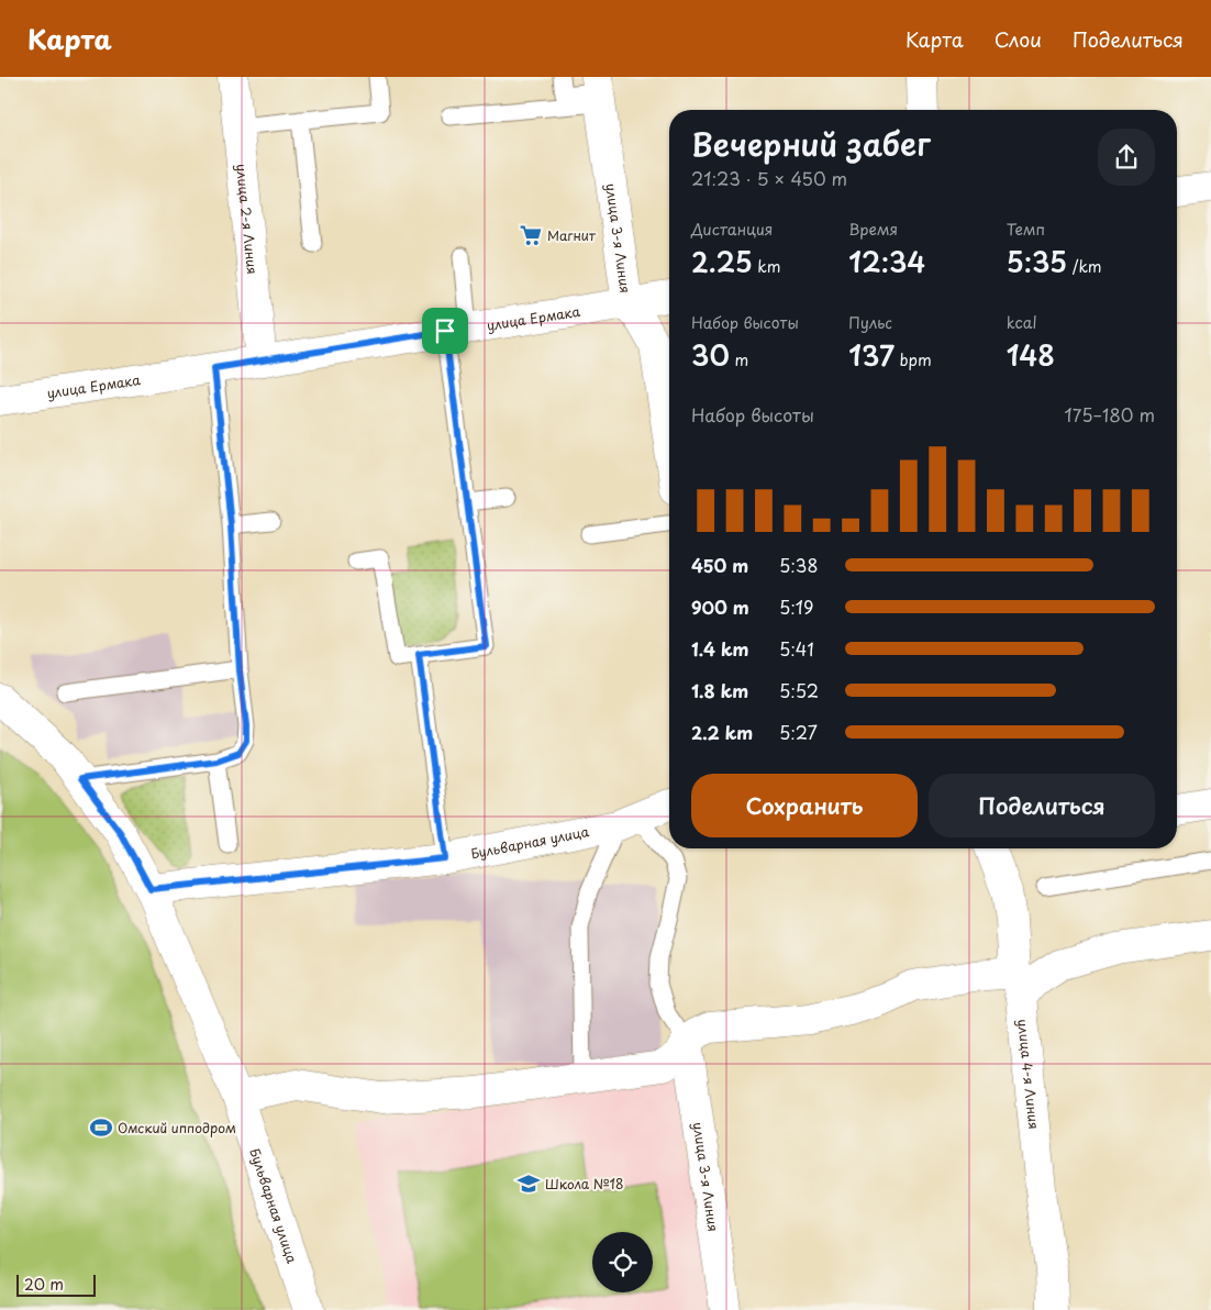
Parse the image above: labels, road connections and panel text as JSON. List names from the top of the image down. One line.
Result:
{"streets":{"street":["улица 2-я Линия","улица 3-я Линия","улица Ермака","Бульварная улица","улица 4-я Линия"]},"crossings":[["улица 2-я Линия","улица Ермака"],["улица 3-я Линия","улица Ермака"]],"places":{"supermarket":["Магнит"],"sports":["Омский ипподром"],"school or university":["Школа №18"]},"scale_bar":"20 m","page":{"header":"Карта","nav":["Карта","Слои","Поделиться"],"heading":["Вечерний забег","21:23 · 5 × 450 m"],"stats":[["Дистанция","2.25 km"],["Время","12:34"],["Темп","5:35 /km"],["Набор высоты","30 m"],["Пульс","137 bpm"],["kcal","148"]],"chart":["Набор высоты","175–180 m"],"list":[{"name":"450 m","note":"5:38"},{"name":"900 m","note":"5:19"},{"name":"1.4 km","note":"5:41"},{"name":"1.8 km","note":"5:52"},{"name":"2.2 km","note":"5:27"}],"buttons":["Сохранить","Поделиться"],"scale":"20 m"}}
